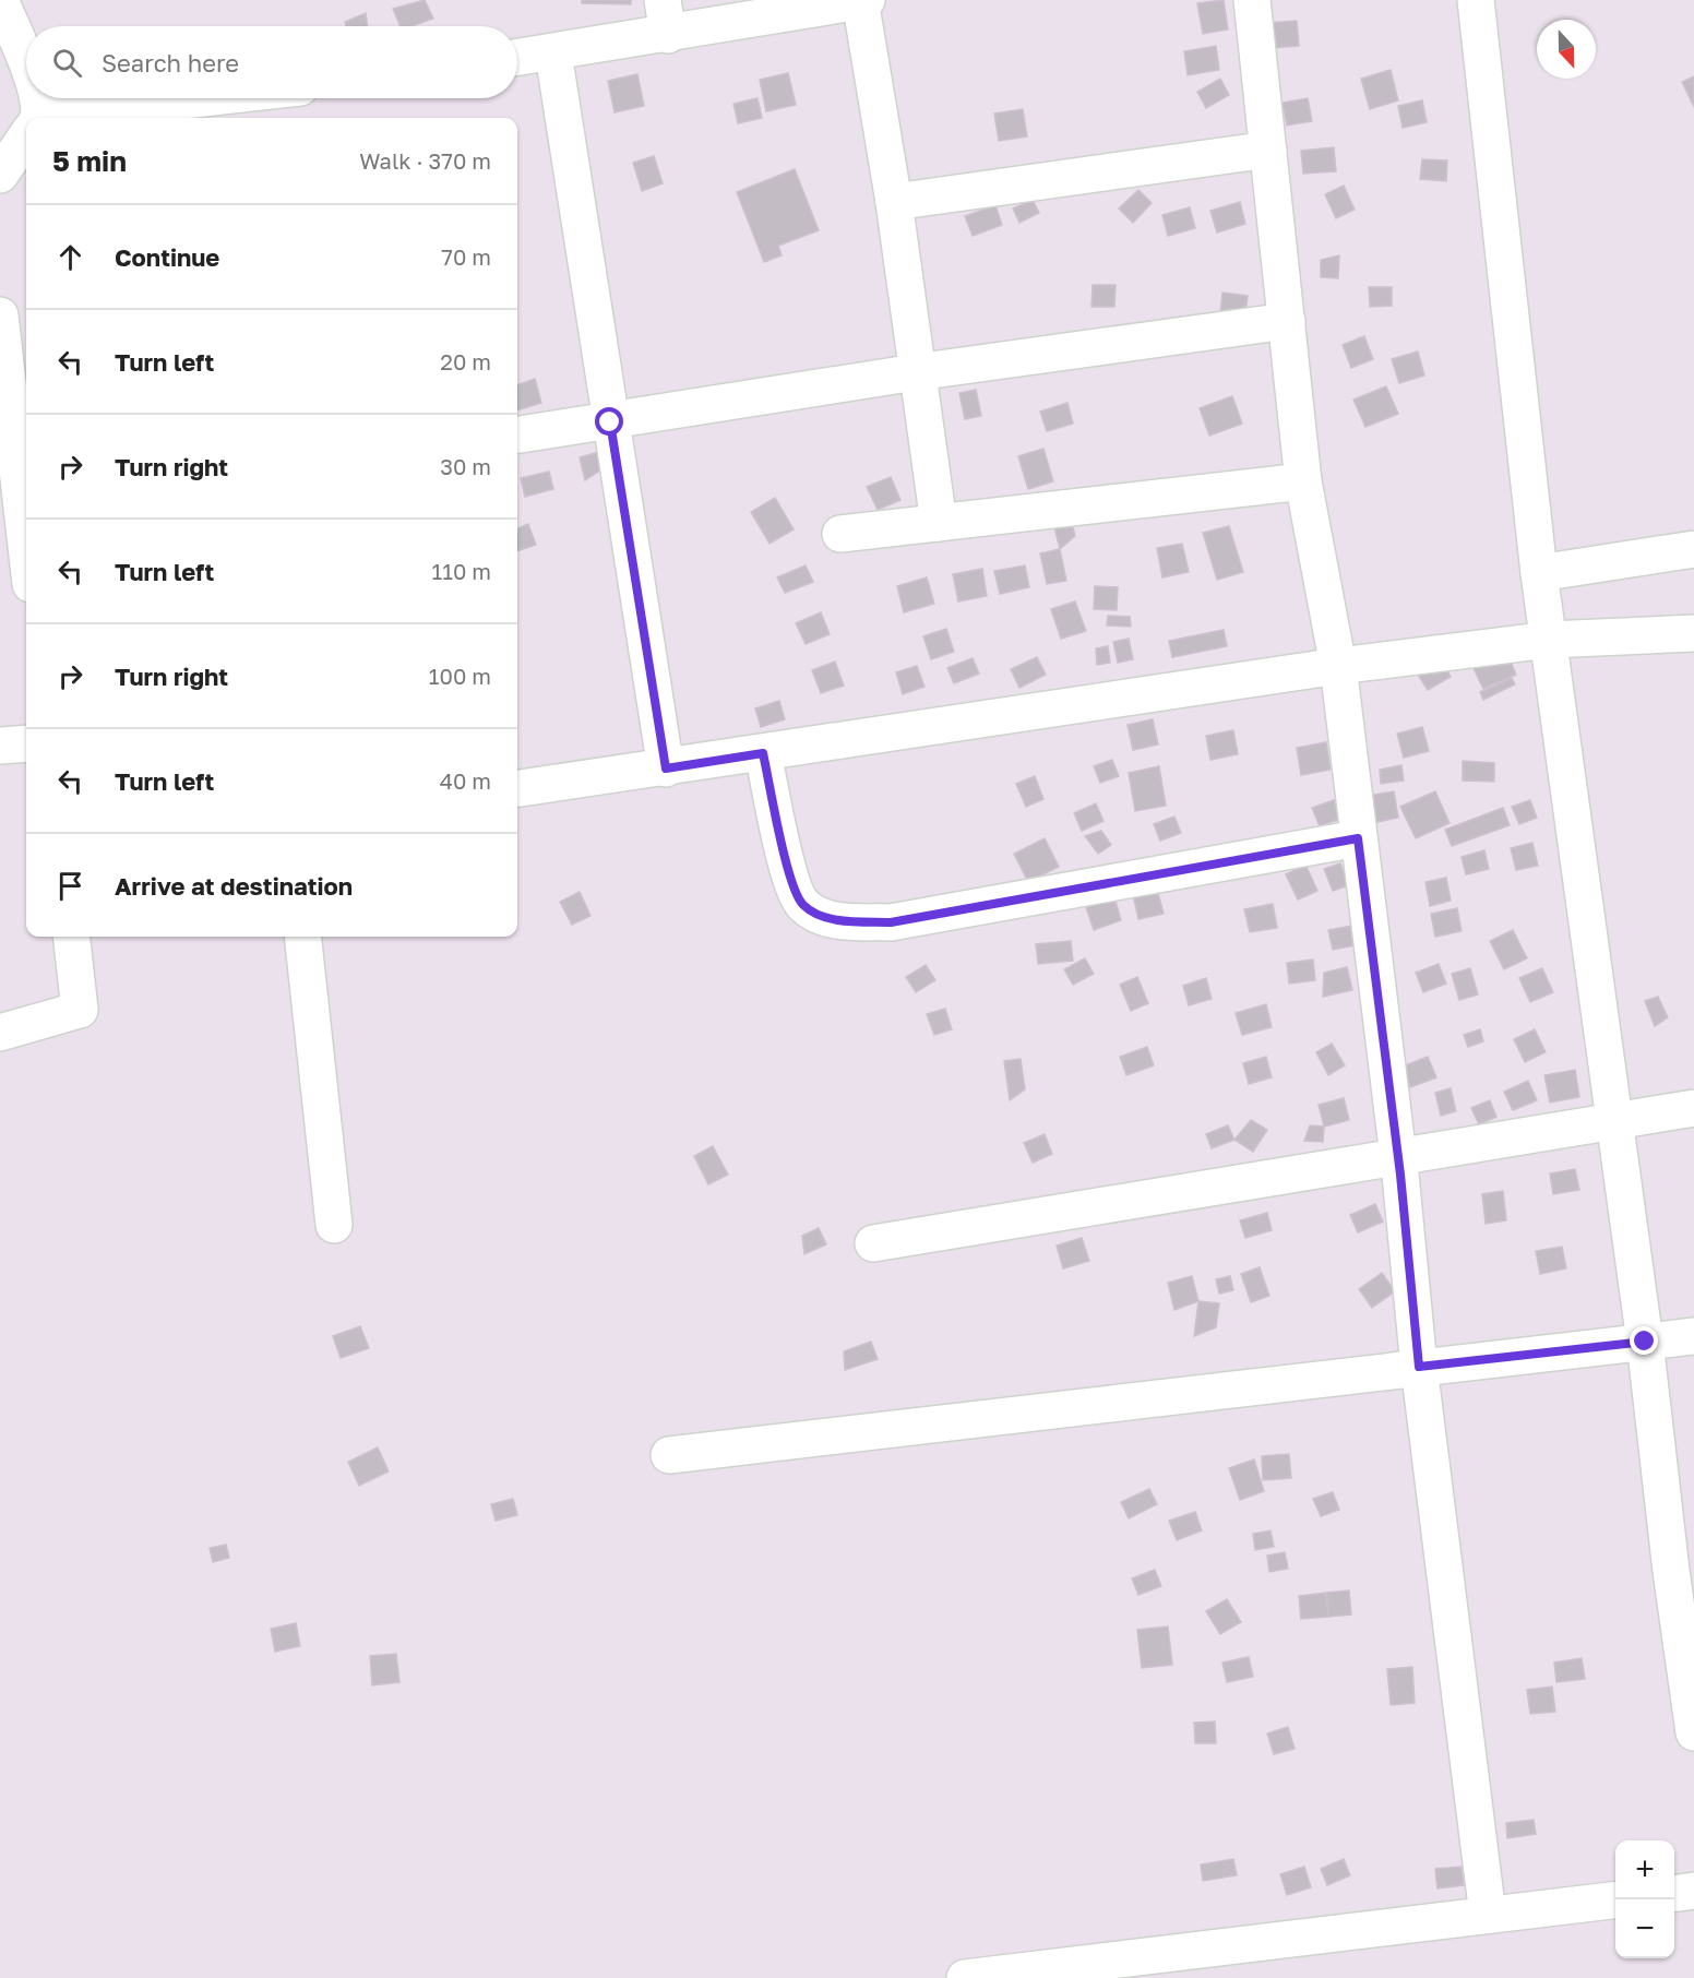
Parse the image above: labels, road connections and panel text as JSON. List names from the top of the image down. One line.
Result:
{"north":"bottom","page":{"search":"Search here","heading":["5 min","Walk · 370 m"],"list":[["Continue","70 m"],["Turn left","20 m"],["Turn right","30 m"],["Turn left","110 m"],["Turn right","100 m"],["Turn left","40 m"],"Arrive at destination"],"map_buttons":["+","−"]}}
